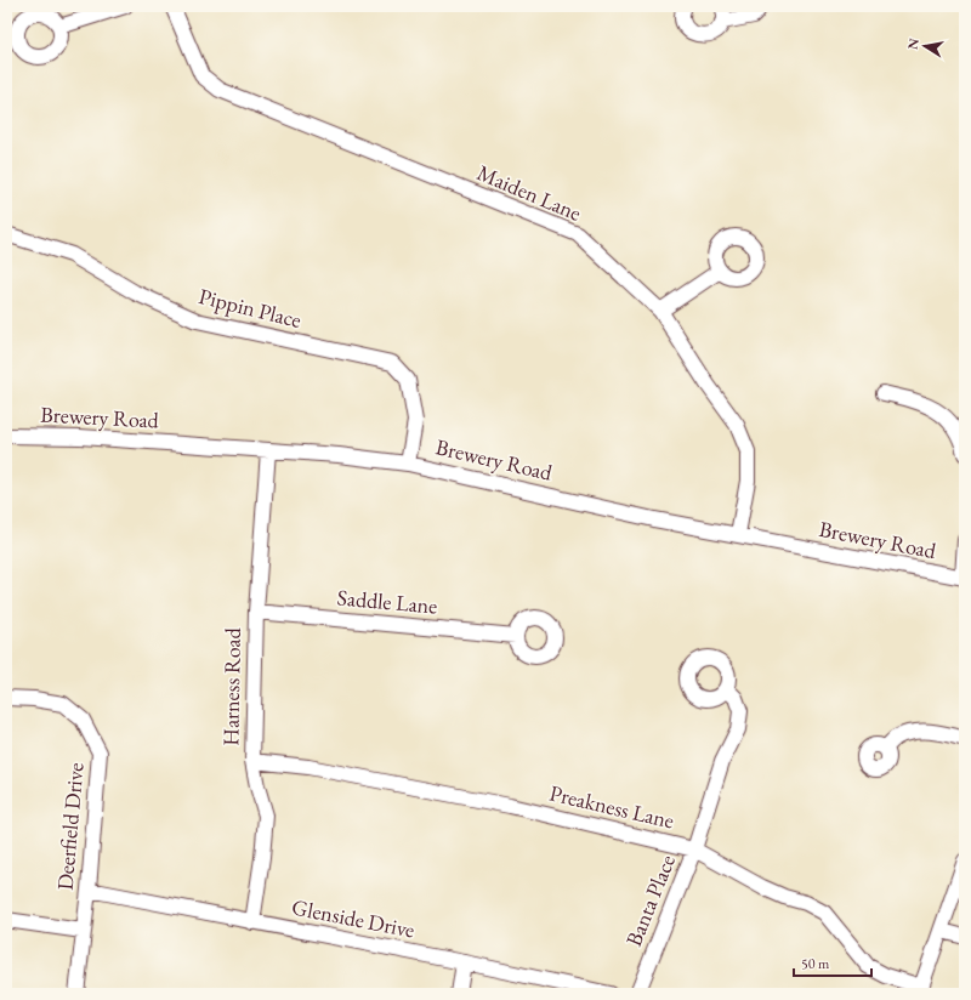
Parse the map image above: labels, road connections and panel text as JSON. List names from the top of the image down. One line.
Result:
{"streets":{"street":["Maiden Lane","Pippin Place","Brewery Road","Saddle Lane","Harness Road","Preakness Lane","Deerfield Drive","Banta Place","Glenside Drive"]},"crossings":[["Maiden Lane","Brewery Road"],["Pippin Place","Brewery Road"],["Brewery Road","Harness Road"],["Saddle Lane","Harness Road"],["Harness Road","Preakness Lane"],["Harness Road","Glenside Drive"],["Preakness Lane","Banta Place"],["Deerfield Drive","Glenside Drive"]],"scale_bar":"50 m","north":"left"}
